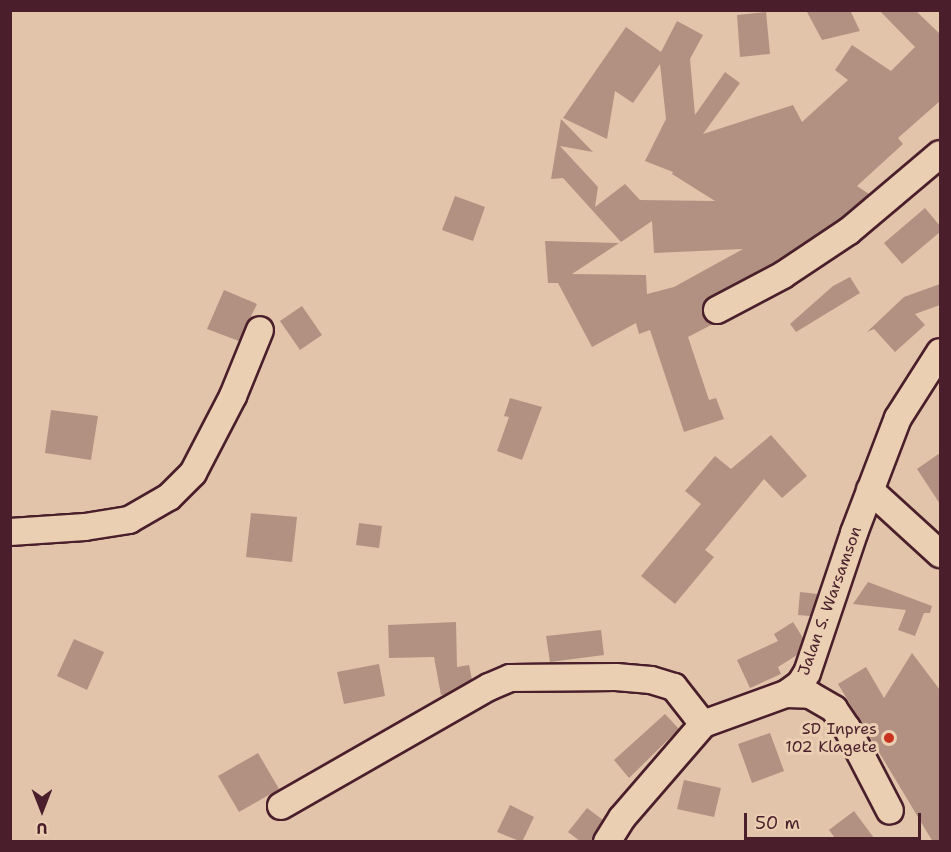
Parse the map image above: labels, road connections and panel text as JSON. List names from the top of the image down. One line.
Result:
{"streets":{"street":["Jalan S. Warsamson"]},"places":["SD Inpres 102 Klagete"],"scale_bar":"50 m","north":"bottom"}
